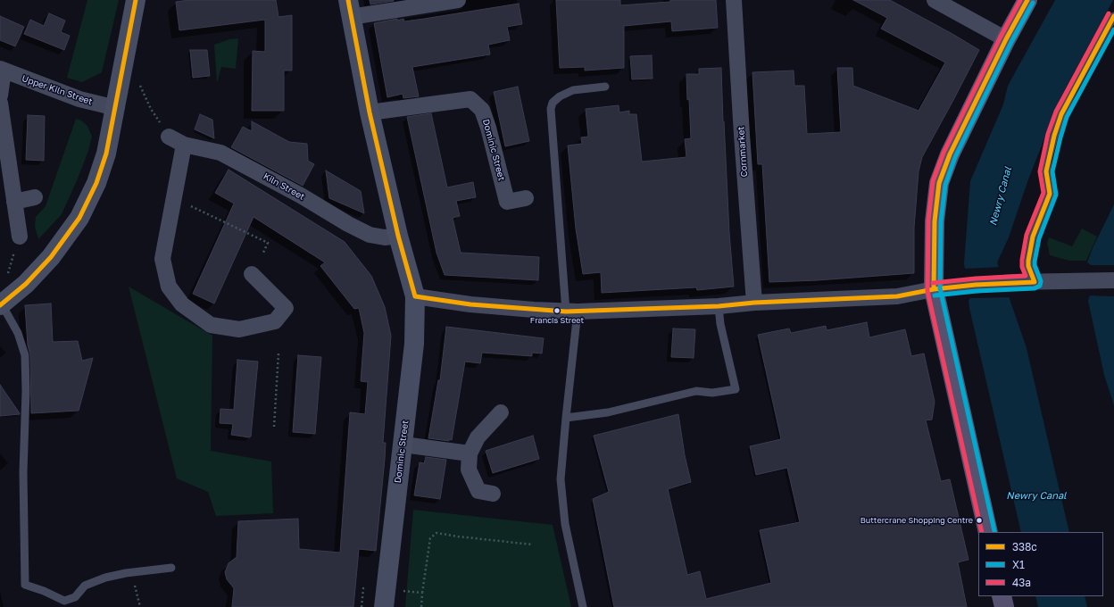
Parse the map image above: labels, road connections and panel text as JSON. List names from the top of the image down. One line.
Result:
{"streets":{"main road":["Dominic Street"],"street":["Upper Kiln Street","Cornmarket","Kiln Street"]},"crossings":[["Dominic Street","Kiln Street"]],"water":["Newry Canal"],"places":["Francis Street","Buttercrane Shopping Centre"],"lines":["transit line 338c","transit line 43a","transit line X1"],"legend":["338c","X1","43a"]}
